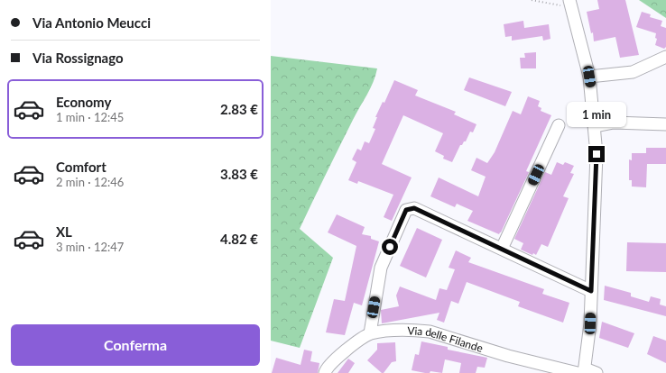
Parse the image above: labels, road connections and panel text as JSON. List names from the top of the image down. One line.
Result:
{"streets":{"street":["Via delle Filande"]},"page":{"banner":["Via Antonio Meucci","Via Rossignago"],"list":[{"name":"Economy","note":"1 min · 12:45","value":"2.83 €"},{"name":"Comfort","note":"2 min · 12:46","value":"3.83 €"},{"name":"XL","note":"3 min · 12:47","value":"4.82 €"}],"bubble":"1 min","buttons":"Conferma"}}
